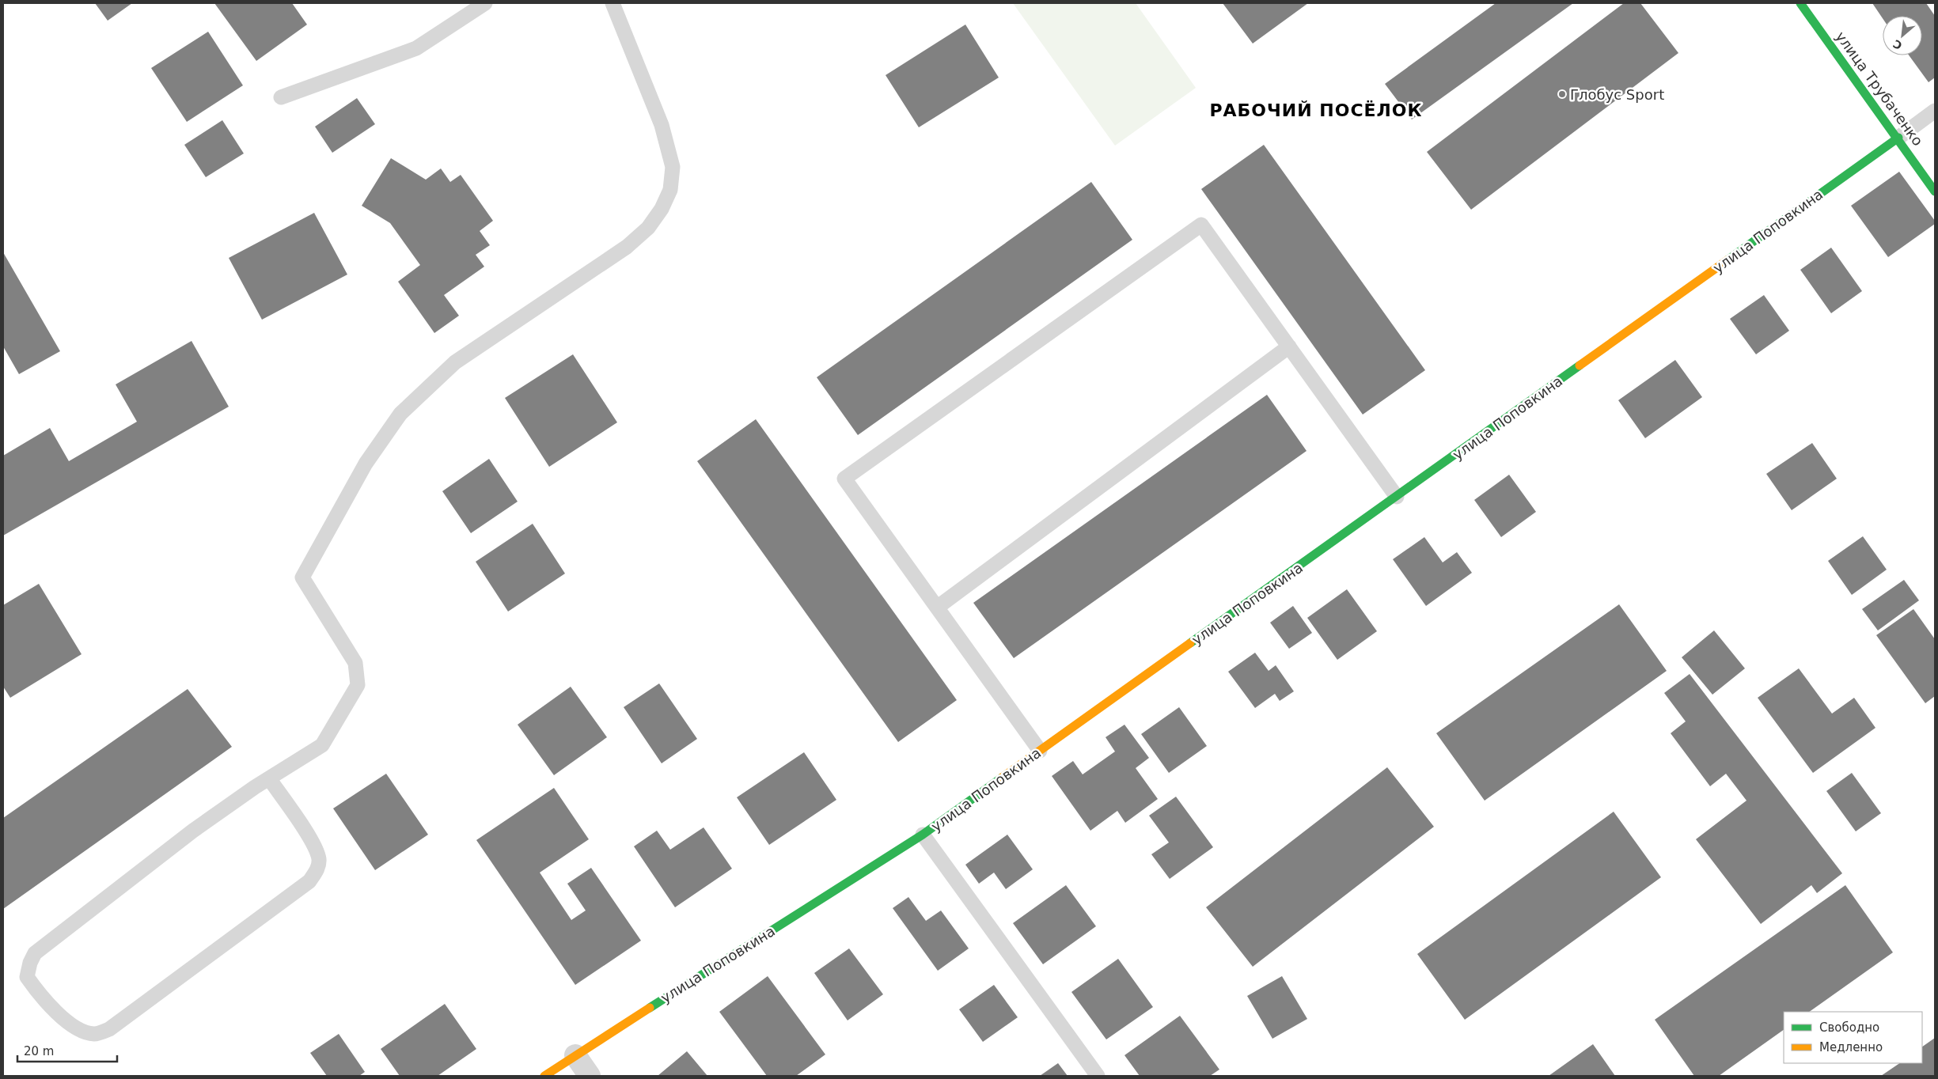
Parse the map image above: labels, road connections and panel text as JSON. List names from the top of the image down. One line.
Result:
{"streets":{"street":["улица Трубаченко","улица Поповкина"]},"crossings":[["улица Трубаченко","улица Поповкина"]],"districts":["РАБОЧИЙ ПОСЁЛОК"],"places":["Глобус Sport"],"legend":["Свободно","Медленно"],"scale_bar":"20 m","north":"bottom left"}
